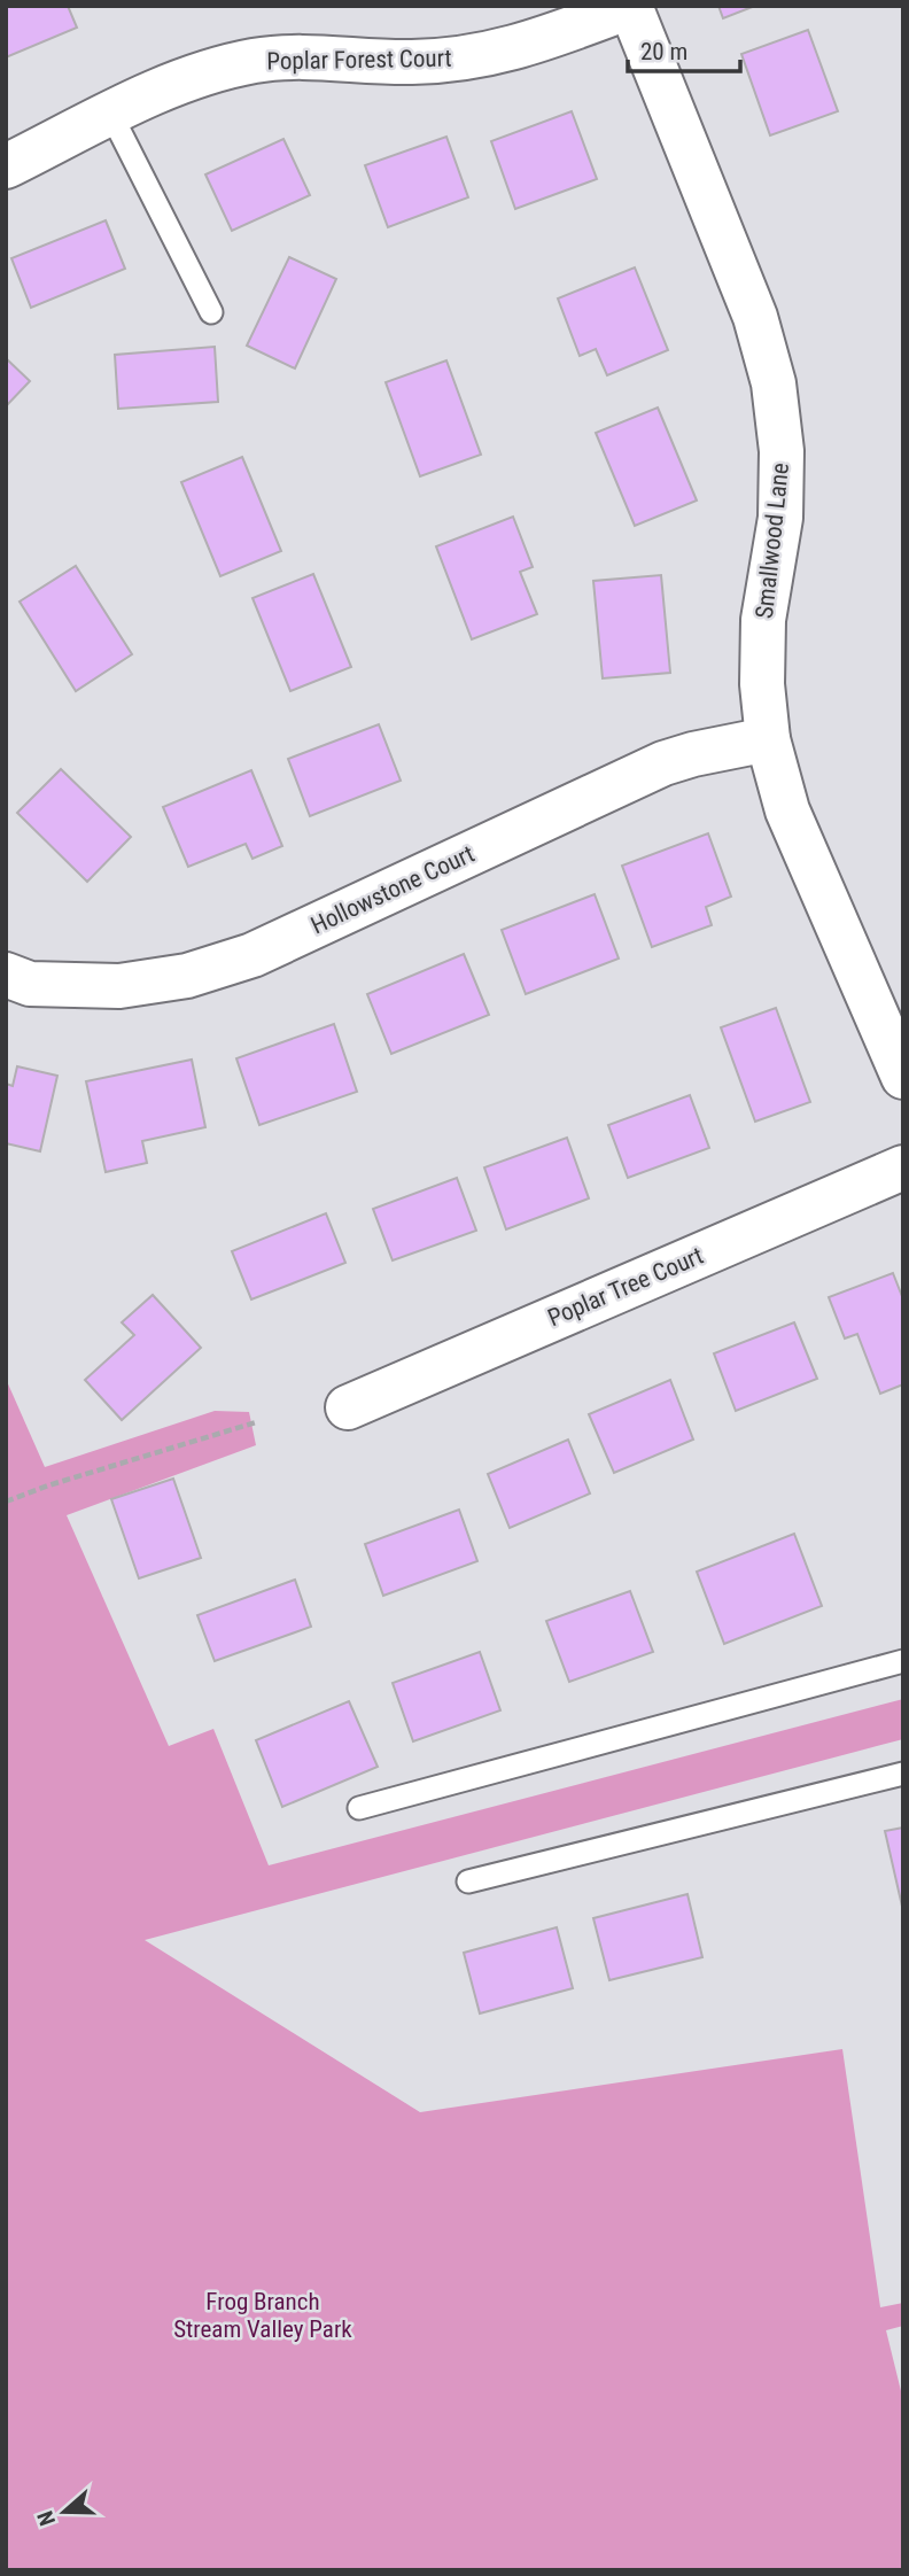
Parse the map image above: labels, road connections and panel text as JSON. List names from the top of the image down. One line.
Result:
{"streets":{"street":["Poplar Forest Court","Smallwood Lane","Hollowstone Court","Poplar Tree Court"]},"crossings":[["Poplar Forest Court","Smallwood Lane"],["Smallwood Lane","Hollowstone Court"]],"parks":["Frog Branch Stream Valley Park"],"scale_bar":"20 m","north":"left"}
